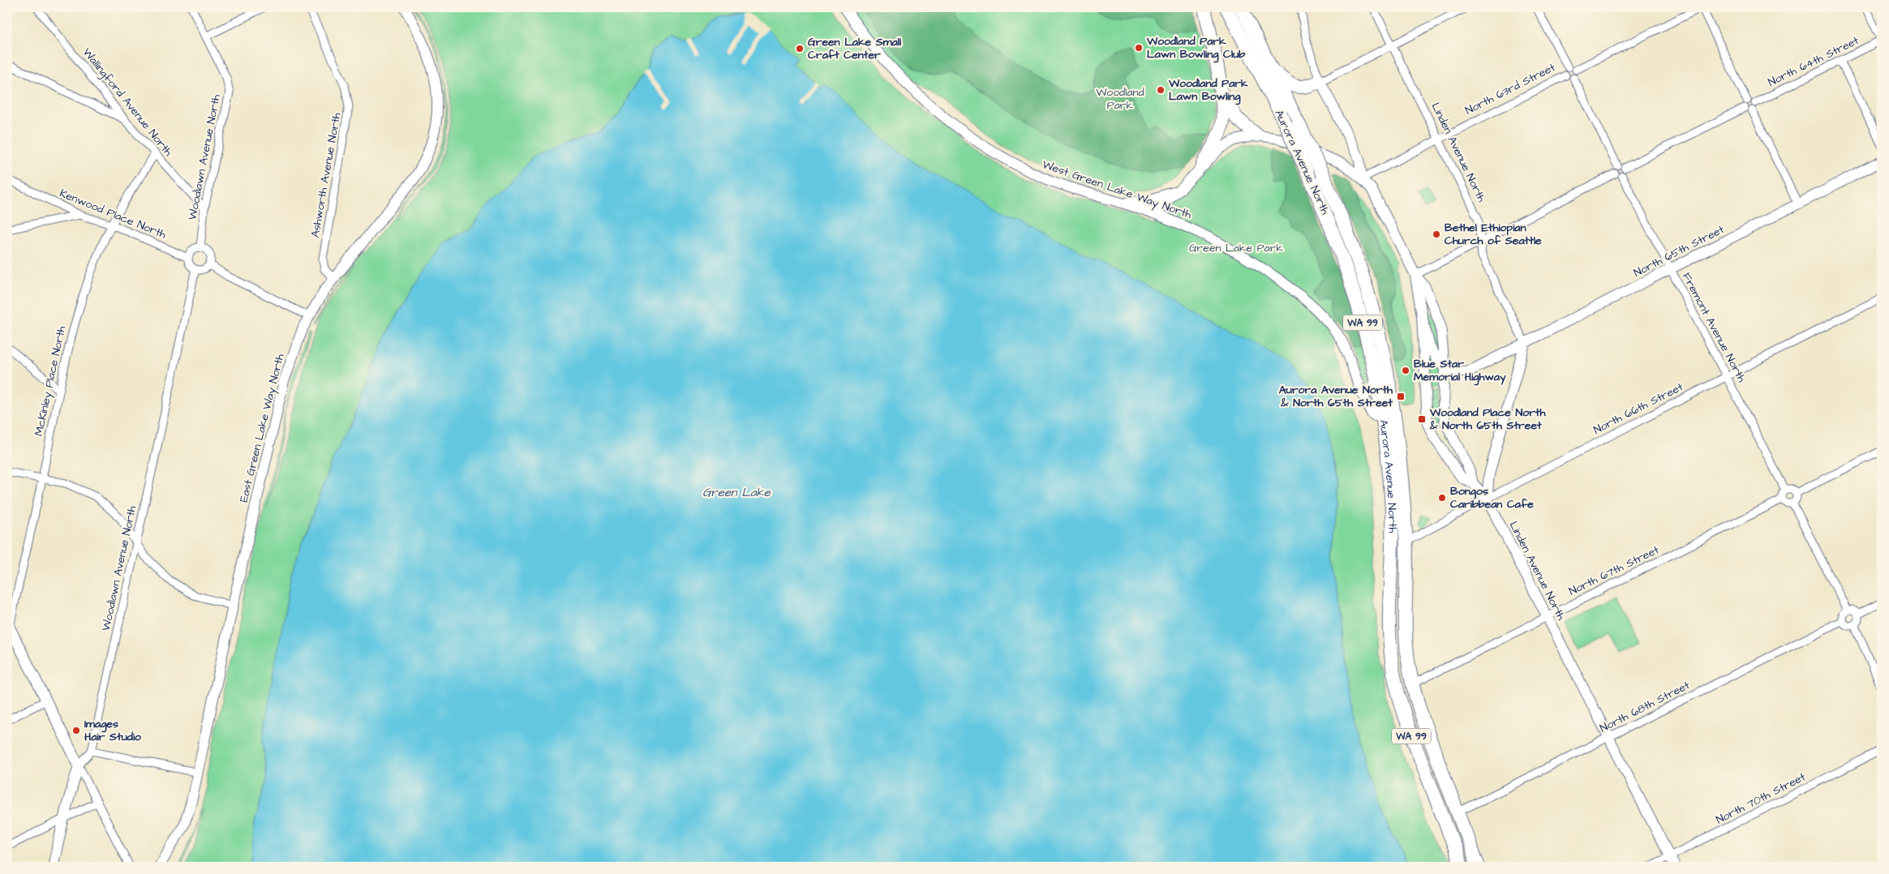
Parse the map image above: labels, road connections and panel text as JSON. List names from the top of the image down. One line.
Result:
{"streets":{"highway":["Aurora Avenue North","WA 99"],"main road":["Linden Avenue North","Woodlawn Avenue North","West Green Lake Way North","North 65th Street","East Green Lake Way North"],"street":["North 64th Street","North 63rd Street","Wallingford Avenue North","Ashworth Avenue North","Kenwood Place North","Fremont Avenue North","McKinley Place North","North 66th Street","North 67th Street","North 68th Street","North 70th Street"]},"crossings":[["North 63rd Street","Linden Avenue North"],["Wallingford Avenue North","Woodlawn Avenue North"],["Wallingford Avenue North","McKinley Place North"],["Linden Avenue North","North 65th Street"],["Linden Avenue North","North 66th Street"],["Linden Avenue North","North 67th Street"],["Linden Avenue North","North 68th Street"],["Linden Avenue North","North 70th Street"],["Woodlawn Avenue North","Kenwood Place North"],["Aurora Avenue North","West Green Lake Way North"],["Aurora Avenue North","North 66th Street"],["Aurora Avenue North","North 67th Street"],["Aurora Avenue North","North 68th Street"],["Ashworth Avenue North","East Green Lake Way North"],["Kenwood Place North","McKinley Place North"],["North 65th Street","Fremont Avenue North"],["Fremont Avenue North","North 66th Street"],["Fremont Avenue North","North 67th Street"]],"water":["Green Lake"],"parks":["Woodland Park","Green Lake Park"],"places":{"other":["Woodland Park Lawn Bowling Club","Green Lake Small Craft Center","Woodland Park Lawn Bowling","Bethel Ethiopian Church of Seattle","Blue Star Memorial Highway","Bongos Caribbean Cafe","Images Hair Studio"],"transit":["Aurora Avenue North & North 65th Street","Woodland Place North & North 65th Street"]}}
